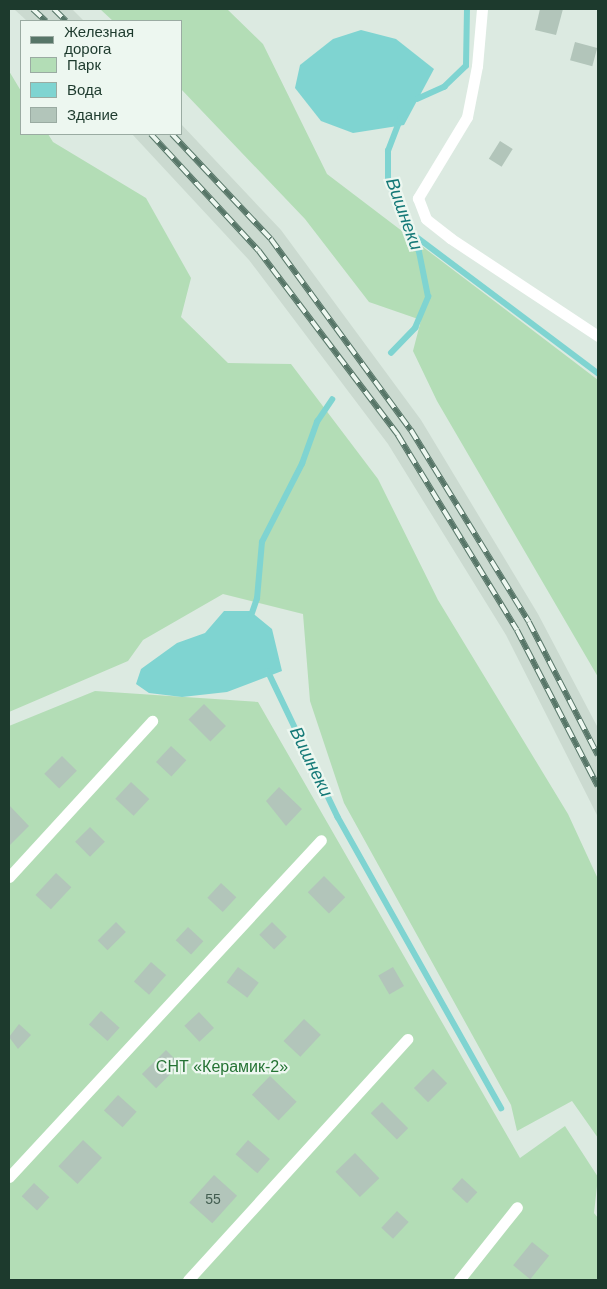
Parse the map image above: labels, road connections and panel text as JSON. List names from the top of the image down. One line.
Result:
{"water":["Вишнеки"],"parks":["СНТ «Керамик-2»"],"house_numbers":["55"],"legend":["Железная дорога","Парк","Вода","Здание"]}
